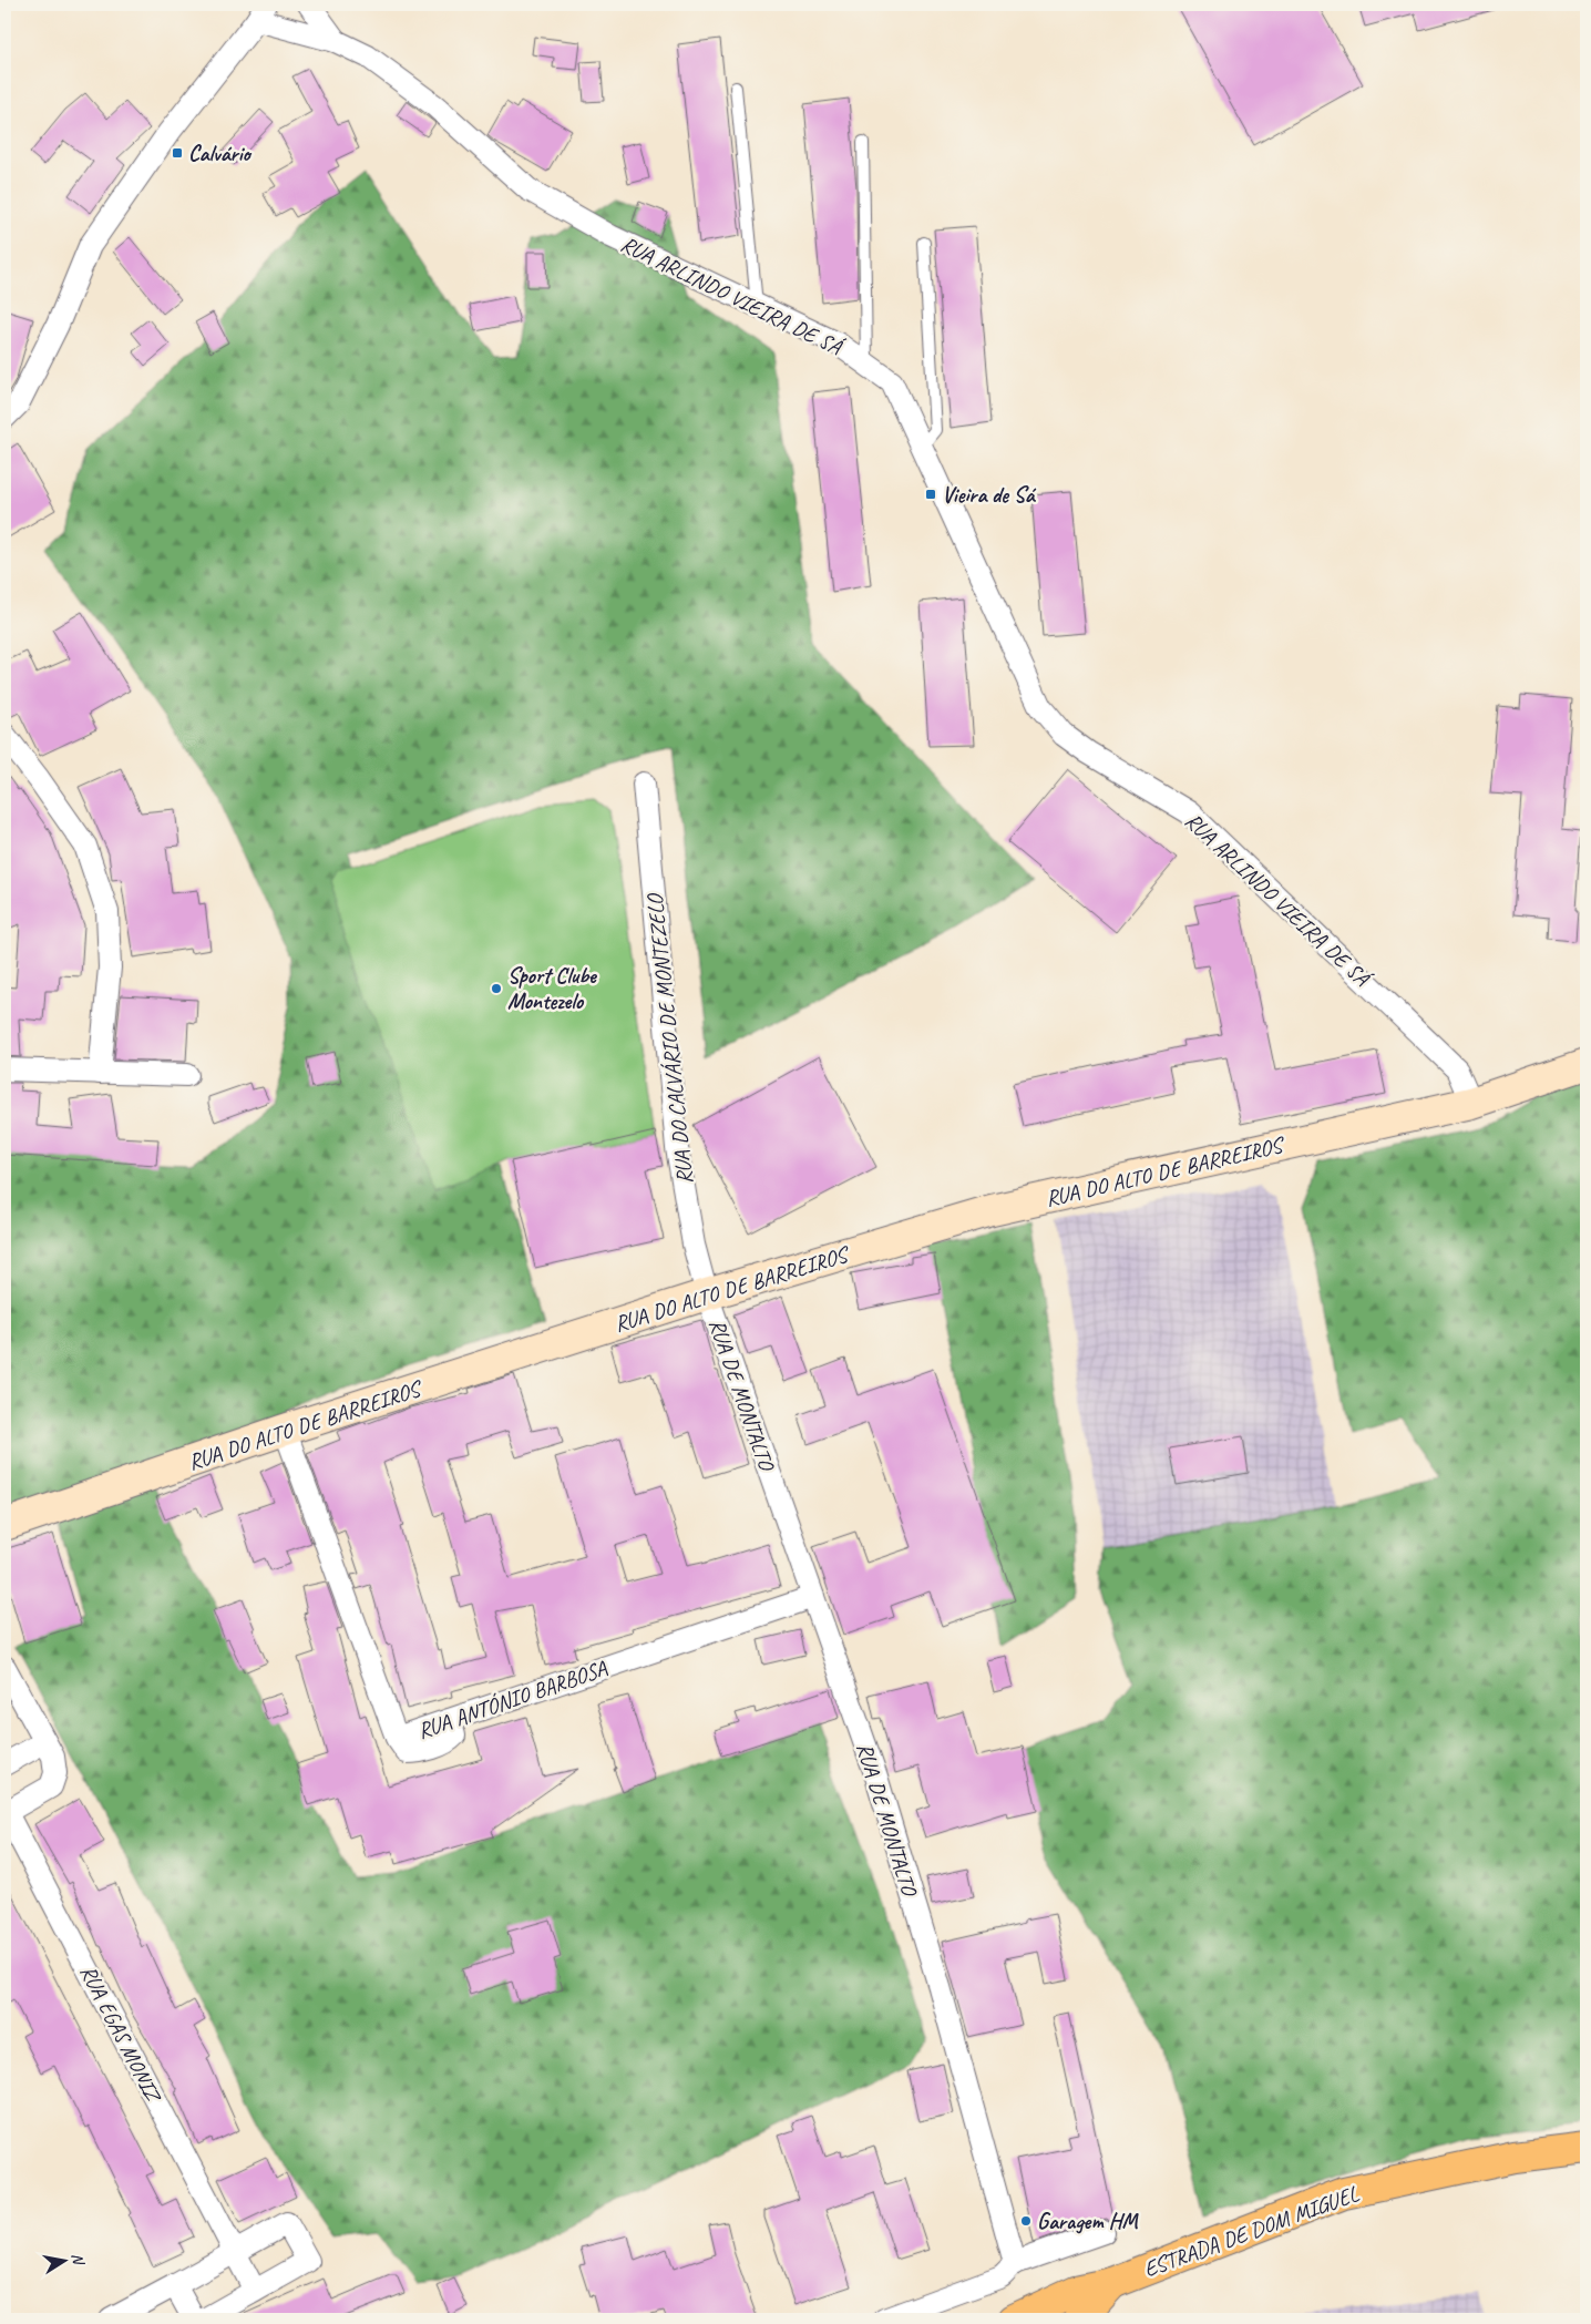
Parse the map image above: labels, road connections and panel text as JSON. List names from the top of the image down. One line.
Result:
{"streets":{"main road":["ESTRADA DE DOM MIGUEL"],"street":["RUA ARLINDO VIEIRA DE SÁ","RUA DO CALVÁRIO DE MONTEZELO","RUA DO ALTO DE BARREIROS","RUA DE MONTALTO","RUA ANTÓNIO BARBOSA","RUA EGAS MONIZ"]},"crossings":[["RUA ARLINDO VIEIRA DE SÁ","RUA DO ALTO DE BARREIROS"],["RUA DO CALVÁRIO DE MONTEZELO","RUA DO ALTO DE BARREIROS"],["RUA DO CALVÁRIO DE MONTEZELO","RUA DE MONTALTO"],["RUA DO ALTO DE BARREIROS","RUA DE MONTALTO"],["RUA DO ALTO DE BARREIROS","RUA ANTÓNIO BARBOSA"],["RUA DE MONTALTO","RUA ANTÓNIO BARBOSA"]],"places":{"transit":["Calvário","Vieira de Sá"],"other":["Sport Clube Montezelo","Garagem HM"]},"north":"right"}
